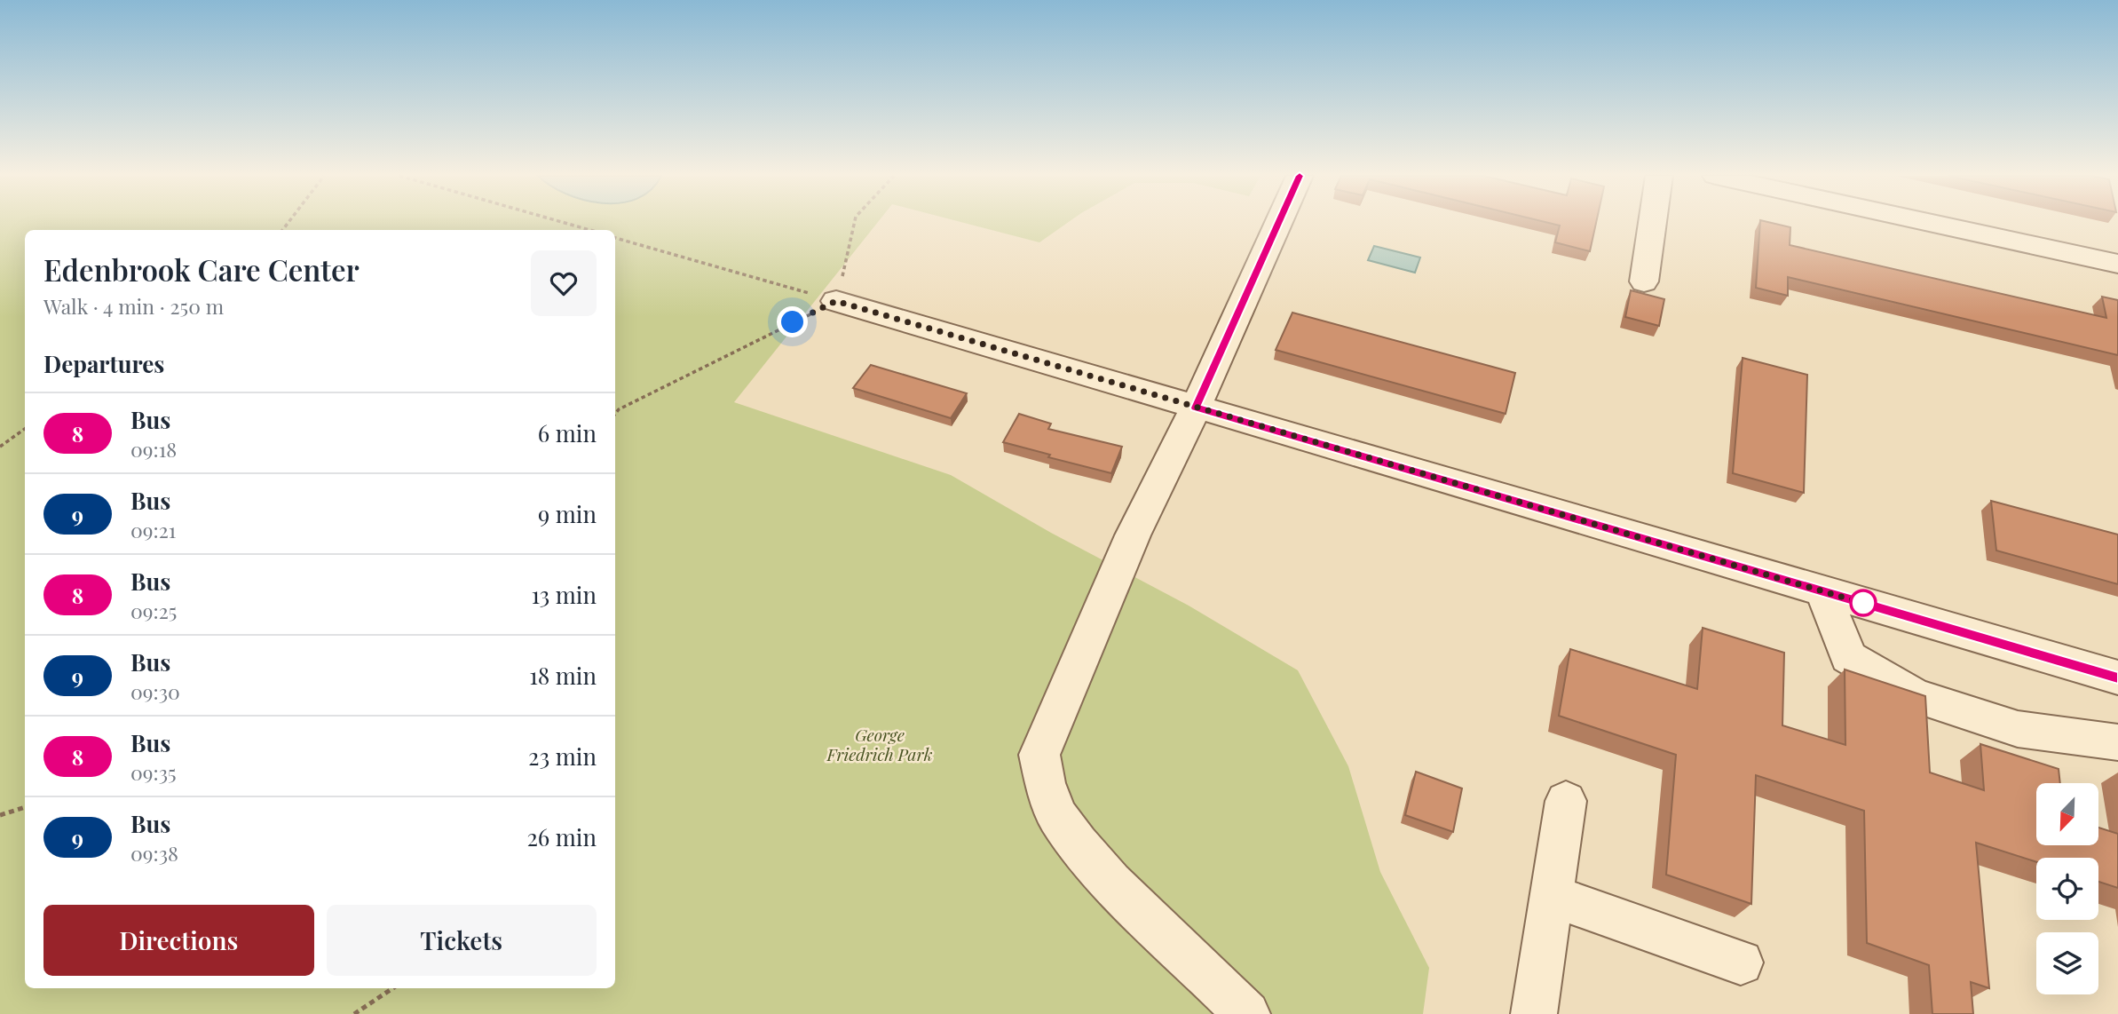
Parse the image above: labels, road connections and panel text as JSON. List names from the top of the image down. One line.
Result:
{"parks":["George Friedrich Park"],"lines":["bus line 8"],"north":"bottom left","page":{"heading":[["Edenbrook Care Center","Walk · 4 min · 250 m"],"Departures"],"list":[{"mark":"8","name":"Bus","note":"09:18","value":"6 min"},{"mark":"9","name":"Bus","note":"09:21","value":"9 min"},{"mark":"8","name":"Bus","note":"09:25","value":"13 min"},{"mark":"9","name":"Bus","note":"09:30","value":"18 min"},{"mark":"8","name":"Bus","note":"09:35","value":"23 min"},{"mark":"9","name":"Bus","note":"09:38","value":"26 min"}],"buttons":["Directions","Tickets"]}}
